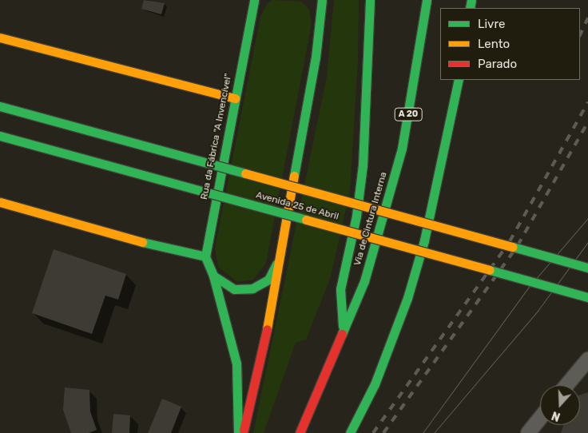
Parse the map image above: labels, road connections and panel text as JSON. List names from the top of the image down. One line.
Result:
{"streets":{"main road":["A 20","Rua da Fábrica \"A Invencível\"","Avenida 25 de Abril","Via de Cintura Interna"]},"legend":["Livre","Lento","Parado"],"north":"bottom"}
